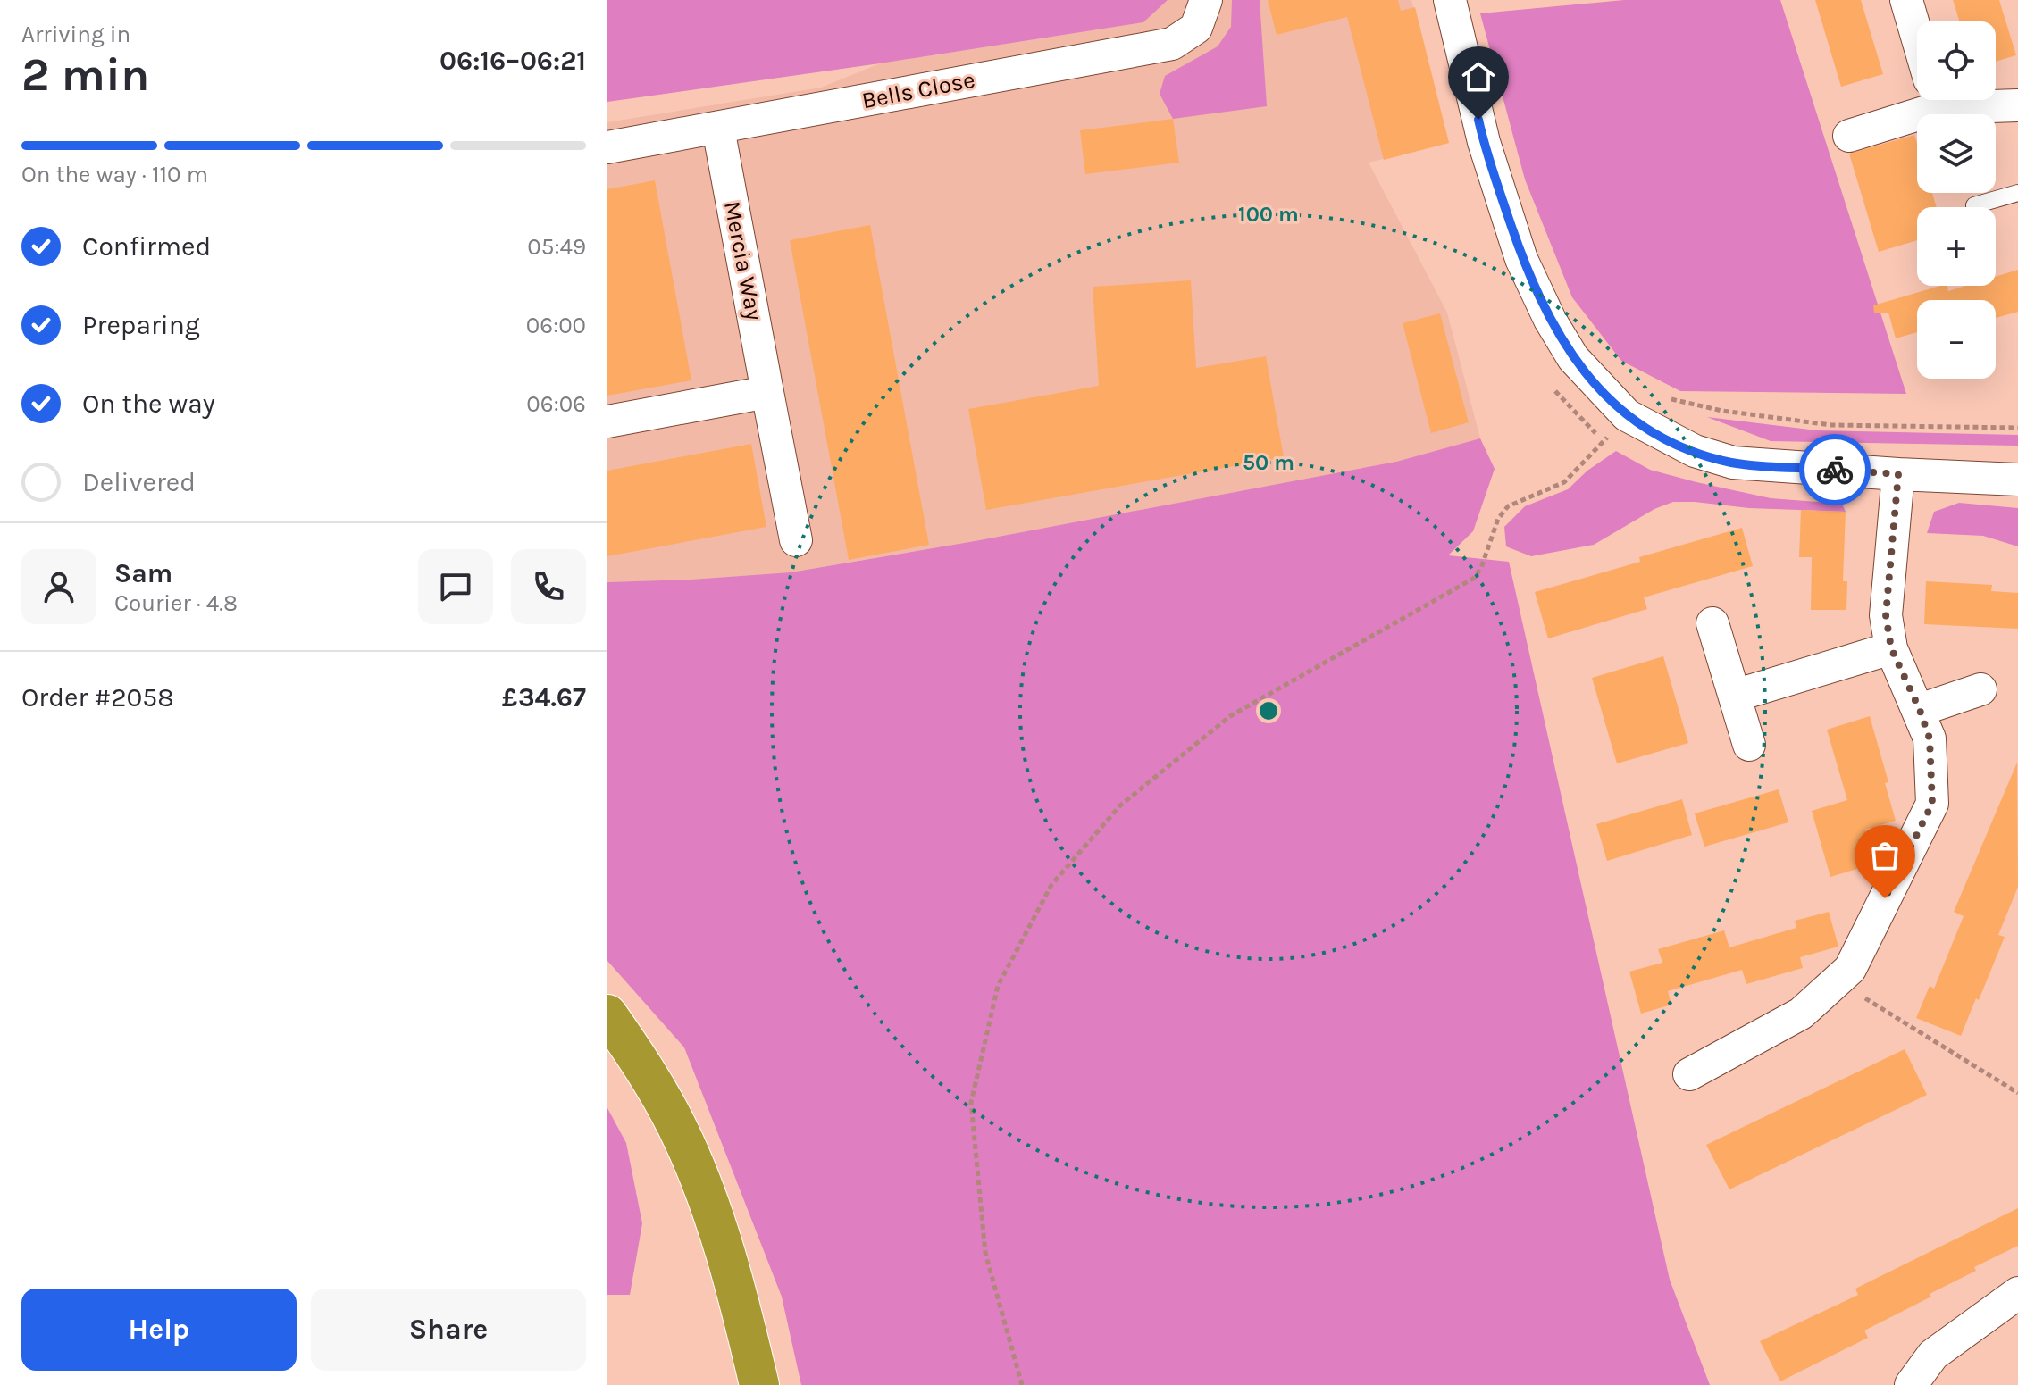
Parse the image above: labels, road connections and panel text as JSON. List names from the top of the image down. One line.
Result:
{"streets":{"street":["Bells Close","Mercia Way"]},"crossings":[["Bells Close","Mercia Way"]],"page":{"heading":["2 min","Arriving in","06:16–06:21"],"panel":["Sam","Courier · 4.8","Order #2058","£34.67"],"map_buttons":["+","−"],"bar":"On the way · 110 m","list":[["Confirmed","05:49"],["Preparing","06:00"],["On the way","06:06"],"Delivered"],"buttons":["Help","Share"]},"rings":["100 m","50 m"]}
